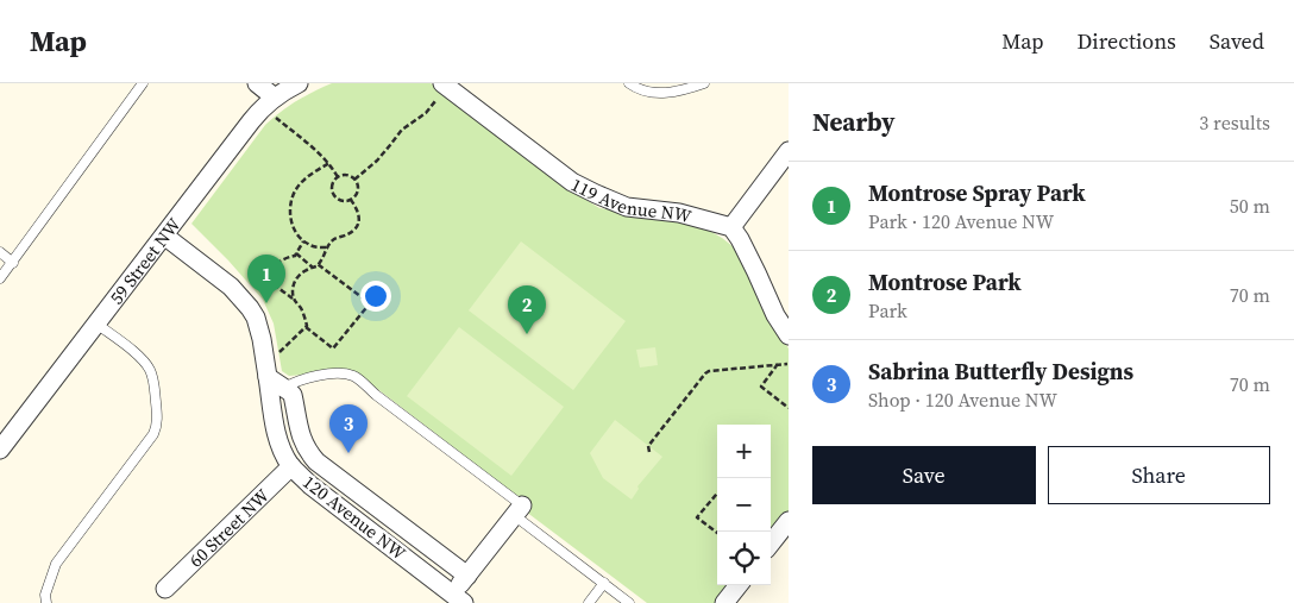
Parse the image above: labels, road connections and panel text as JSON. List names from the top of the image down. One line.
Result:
{"streets":{"street":["119 Avenue NW","59 Street NW","120 Avenue NW","60 Street NW"]},"crossings":[["59 Street NW","120 Avenue NW"],["120 Avenue NW","60 Street NW"]],"page":{"header":"Map","nav":["Map","Directions","Saved"],"heading":["Nearby","3 results"],"list":[{"mark":"1","name":"Montrose Spray Park","note":"Park · 120 Avenue NW","value":"50 m"},{"mark":"2","name":"Montrose Park","note":"Park","value":"70 m"},{"mark":"3","name":"Sabrina Butterfly Designs","note":"Shop · 120 Avenue NW","value":"70 m"}],"pins":["1","2","3"],"map_buttons":["+","−"],"buttons":["Save","Share"]}}
